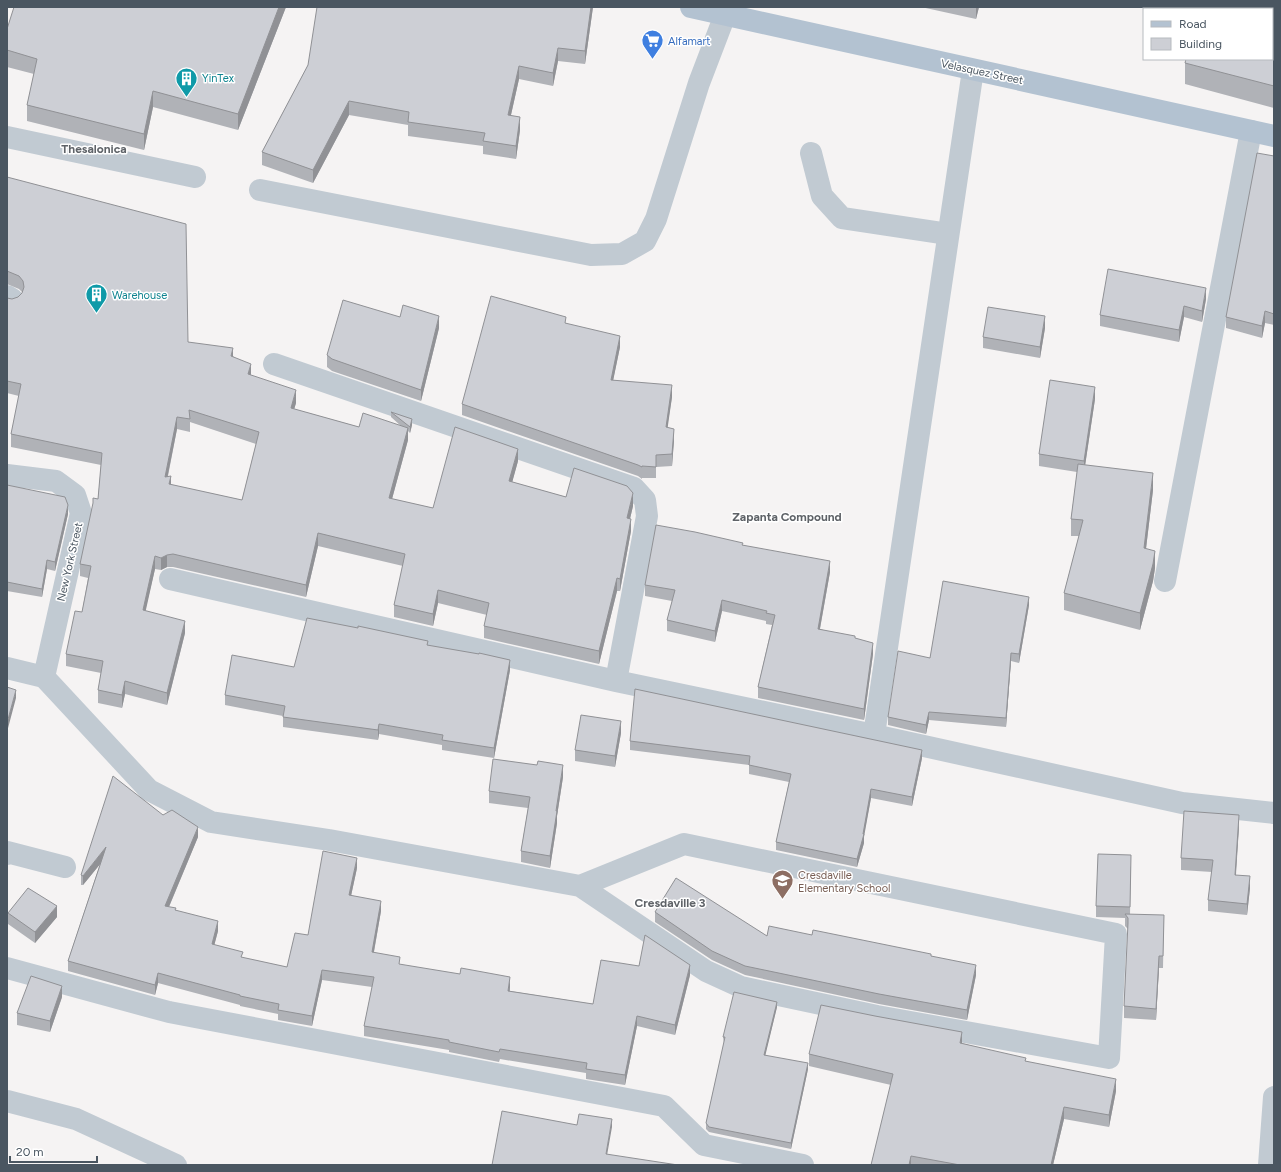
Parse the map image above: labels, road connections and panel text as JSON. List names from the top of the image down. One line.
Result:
{"streets":{"main road":["Velasquez Street"],"street":["New York Street"]},"districts":["Thesalonica","Zapanta Compound","Cresdaville 3"],"places":{"supermarket":["Alfamart"],"building":["YinTex","Warehouse"],"school or university":["Cresdaville Elementary School"]},"legend":["Road","Building"],"scale_bar":"20 m"}
